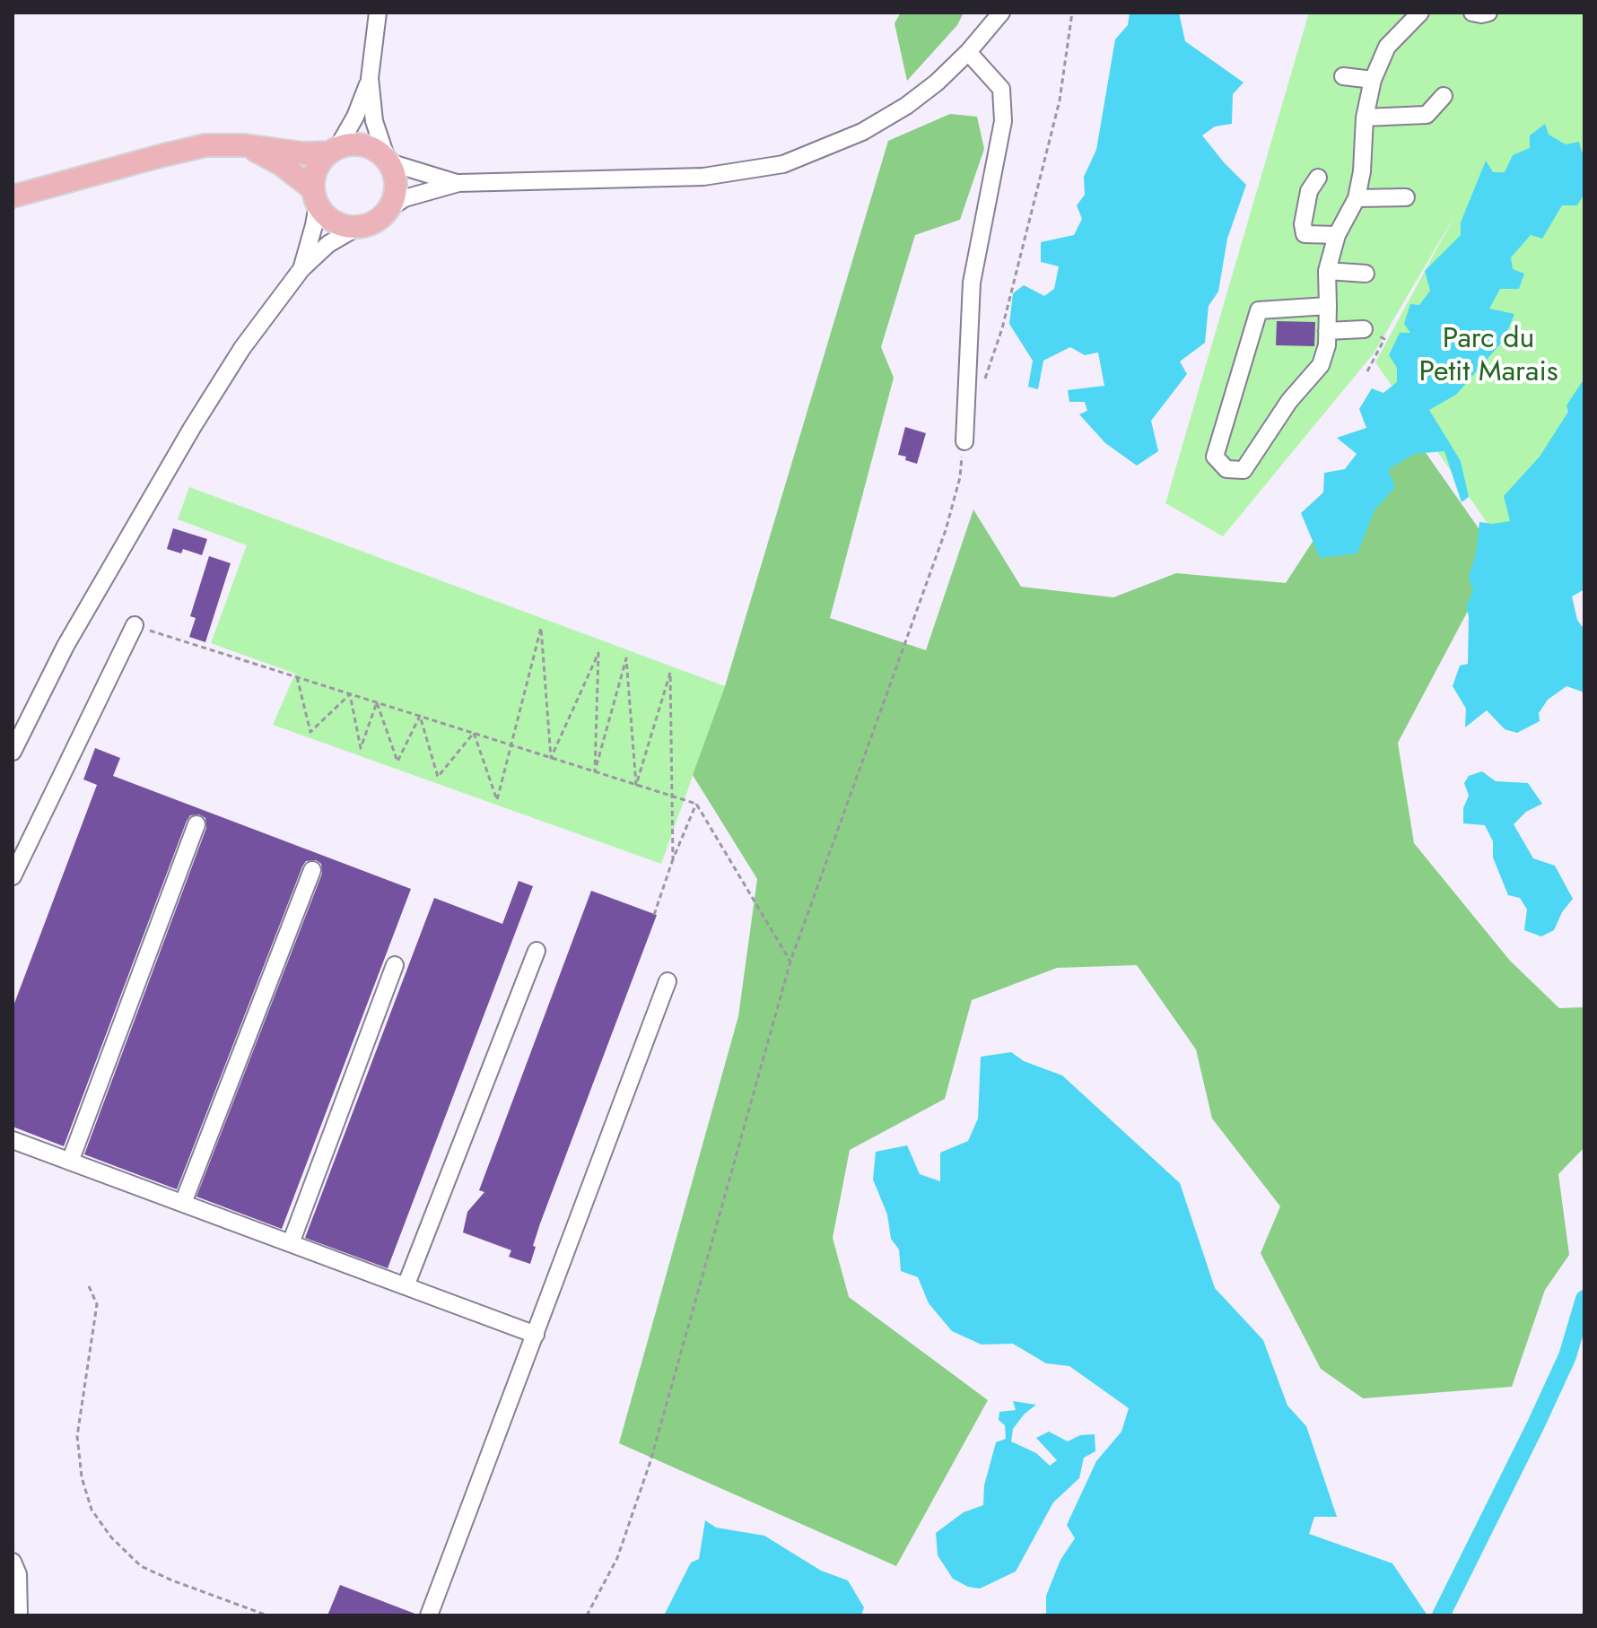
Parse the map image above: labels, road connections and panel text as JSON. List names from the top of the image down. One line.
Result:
{"parks":["Parc du Petit Marais"]}
